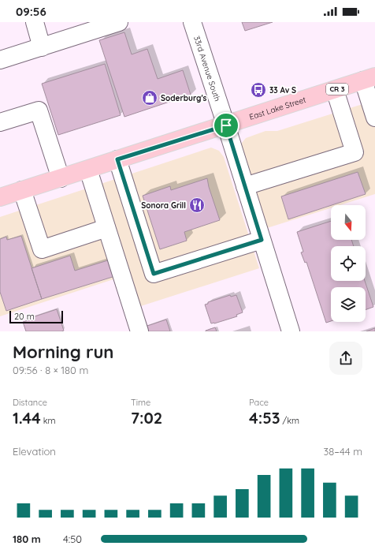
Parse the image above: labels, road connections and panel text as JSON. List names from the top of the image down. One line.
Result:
{"streets":{"main road":["CR 3","East Lake Street"],"street":["33rd Avenue South"]},"crossings":[["33rd Avenue South","East Lake Street"]],"places":{"bus stop":["33 Av S"],"shop":["Soderburg's"],"restaurant":["Sonora Grill"]},"scale_bar":"20 m","north":"bottom","page":{"status":"09:56","scale":"20 m","heading":["Morning run","09:56 · 8 × 180 m"],"stats":[["Distance","1.44 km"],["Time","7:02"],["Pace","4:53 /km"]],"chart":["Elevation","38–44 m"],"list":[{"name":"180 m","note":"4:50"}]}}
